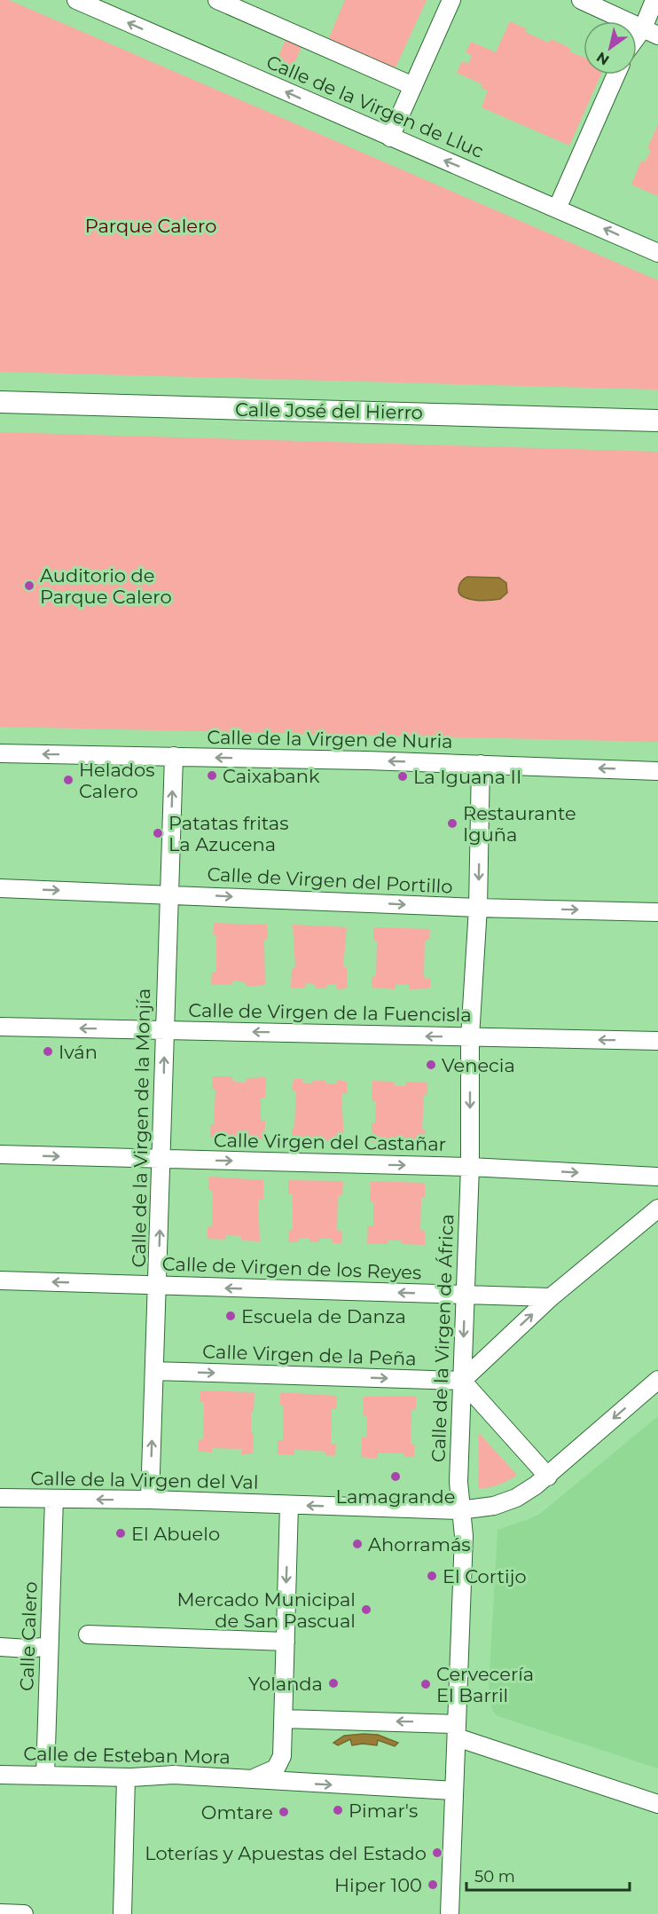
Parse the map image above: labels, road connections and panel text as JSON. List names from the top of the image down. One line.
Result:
{"streets":{"street":["Calle de la Virgen de Lluc","Calle José del Hierro","Calle de la Virgen de Nuria","Calle de Virgen del Portillo","Calle de Virgen de la Fuencisla","Calle de la Virgen de la Monjía","Calle Virgen del Castañar","Calle de Virgen de los Reyes","Calle de la Virgen de África","Calle Virgen de la Peña","Calle de la Virgen del Val","Calle Calero","Calle de Esteban Mora"]},"crossings":[["Calle de la Virgen de Nuria","Calle de la Virgen de la Monjía"],["Calle de la Virgen de Nuria","Calle de la Virgen de África"],["Calle de Virgen del Portillo","Calle de la Virgen de la Monjía"],["Calle de Virgen del Portillo","Calle de la Virgen de África"],["Calle de Virgen de la Fuencisla","Calle de la Virgen de la Monjía"],["Calle de Virgen de la Fuencisla","Calle de la Virgen de África"],["Calle de la Virgen de la Monjía","Calle Virgen del Castañar"],["Calle de la Virgen de la Monjía","Calle de Virgen de los Reyes"],["Calle de la Virgen de la Monjía","Calle Virgen de la Peña"],["Calle de la Virgen de la Monjía","Calle de la Virgen del Val"],["Calle Virgen del Castañar","Calle de la Virgen de África"],["Calle de Virgen de los Reyes","Calle de la Virgen de África"],["Calle de la Virgen de África","Calle Virgen de la Peña"],["Calle de la Virgen de África","Calle de la Virgen del Val"],["Calle de la Virgen de África","Calle de Esteban Mora"],["Calle de la Virgen del Val","Calle Calero"],["Calle Calero","Calle de Esteban Mora"]],"one_way":["Calle de la Virgen de Nuria","Calle de Virgen del Portillo","Calle de Virgen de la Fuencisla","Calle de la Virgen de la Monjía","Calle Virgen del Castañar","Calle de Virgen de los Reyes","Calle Virgen de la Peña","Calle de la Virgen del Val"],"parks":["Parque Calero"],"places":["Auditorio de Parque Calero","Caixabank","La Iguana II","Helados Calero","Restaurante Iguña","Patatas fritas La Azucena","Iván","Venecia","Escuela de Danza","Lamagrande","El Abuelo","Ahorramás","El Cortijo","Mercado Municipal de San Pascual","Yolanda","Cervecería El Barril","Pimar's","Omtare","Loterías y Apuestas del Estado","Hiper 100"],"scale_bar":"50 m","north":"bottom left"}
